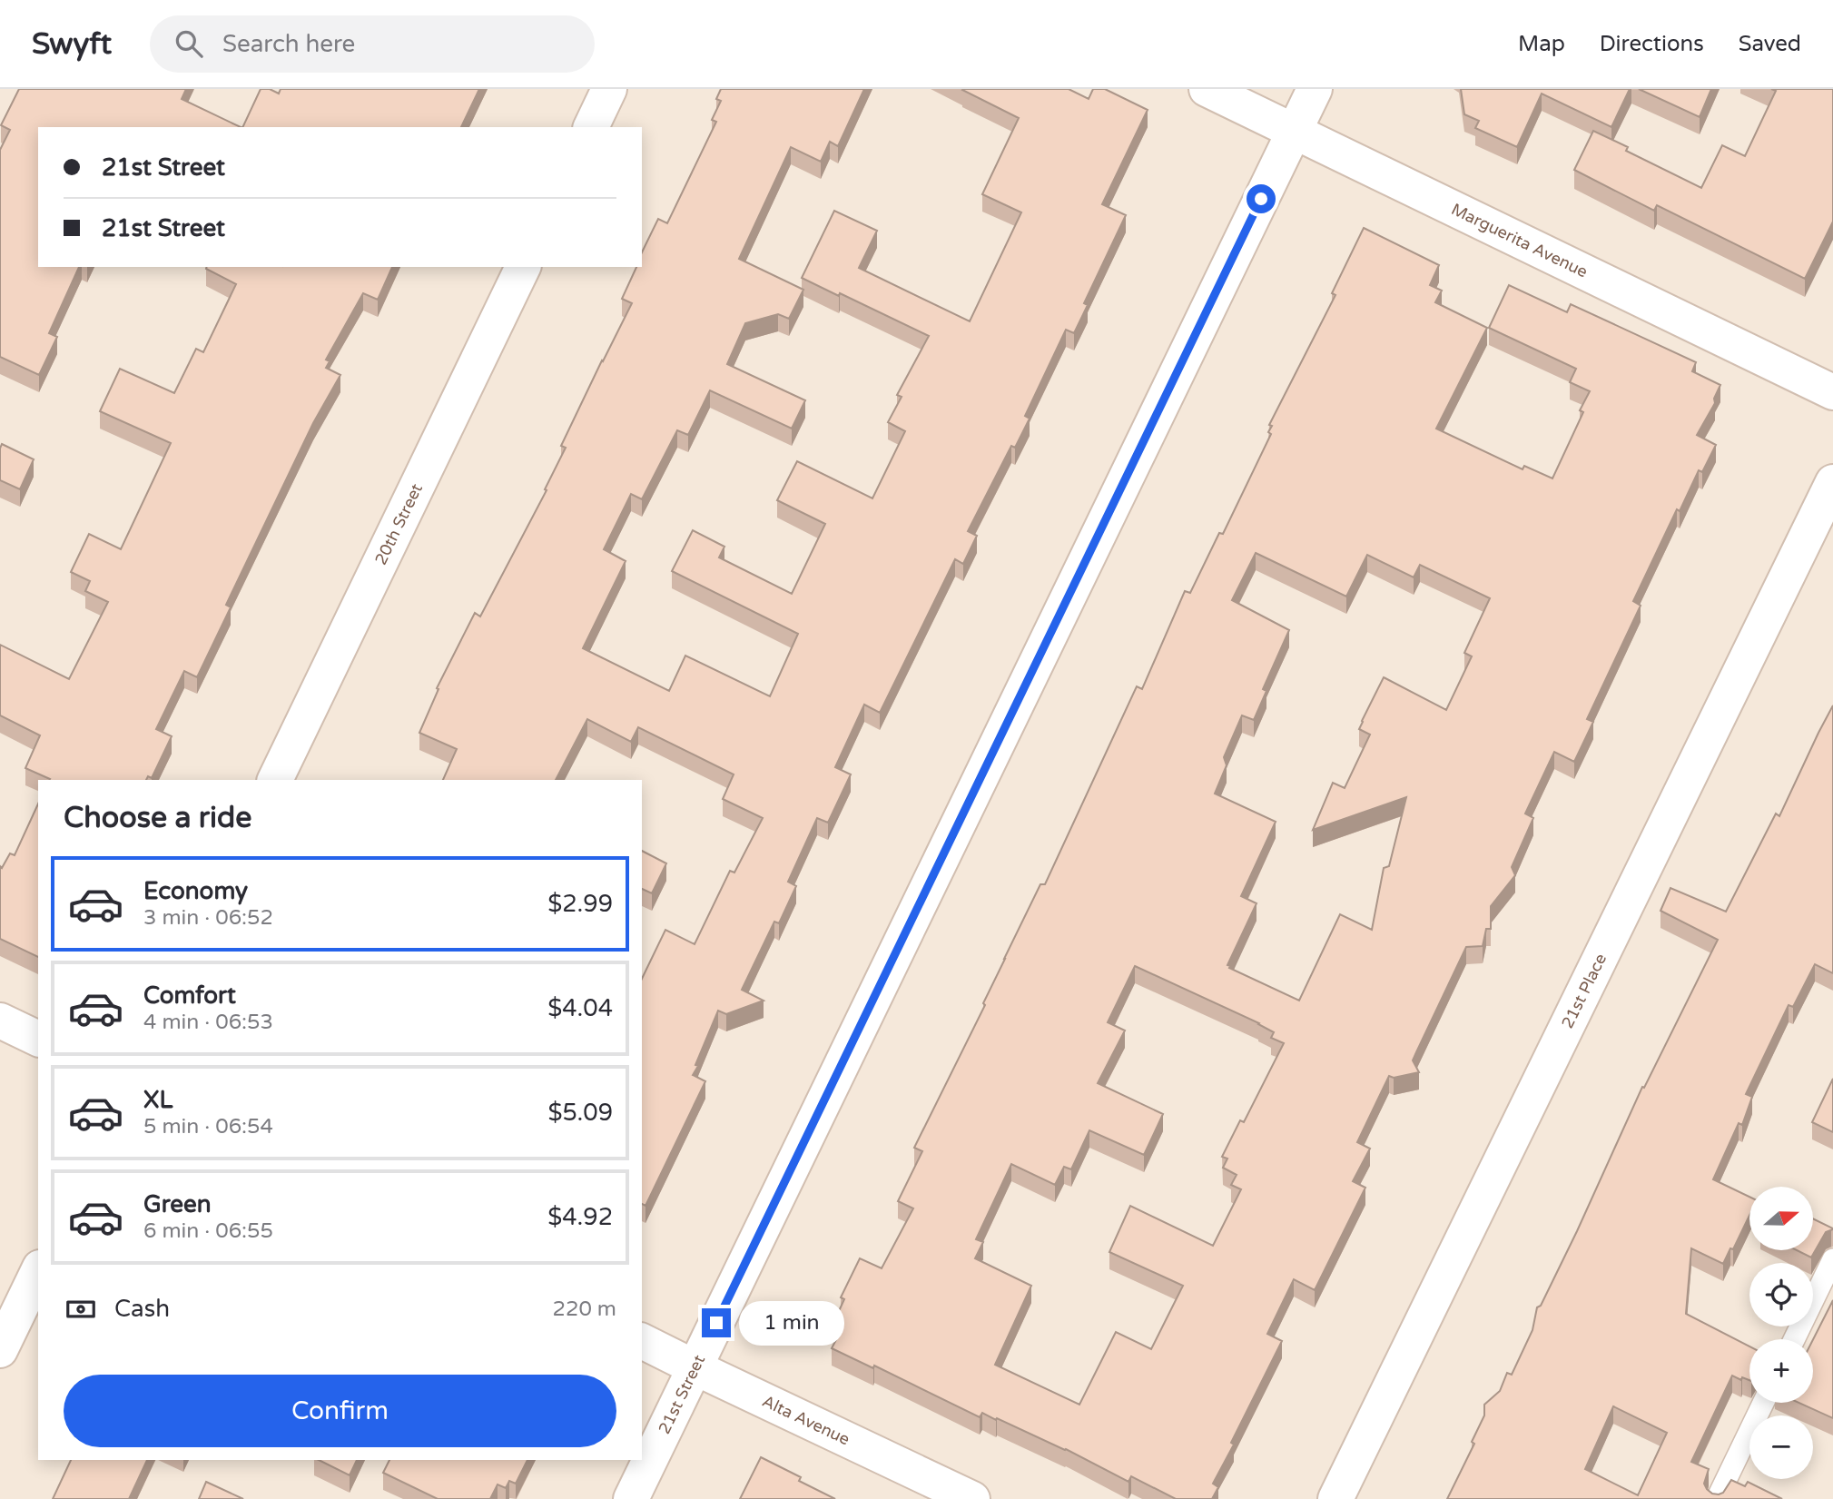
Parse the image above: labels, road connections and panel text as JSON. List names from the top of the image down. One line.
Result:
{"streets":{"street":["Marguerita Avenue","20th Street","21st Place","21st Street","Alta Avenue"]},"crossings":[["Marguerita Avenue","21st Street"],["21st Street","Alta Avenue"]],"north":"right","page":{"header":"Swyft","search":"Search here","nav":["Map","Directions","Saved"],"banner":["21st Street","21st Street"],"heading":"Choose a ride","list":[{"name":"Economy","note":"3 min · 06:52","value":"$2.99"},{"name":"Comfort","note":"4 min · 06:53","value":"$4.04"},{"name":"XL","note":"5 min · 06:54","value":"$5.09"},{"name":"Green","note":"6 min · 06:55","value":"$4.92"}],"map_buttons":["+","−"],"pay":["Cash","220 m"],"bubble":"1 min","buttons":"Confirm"}}
